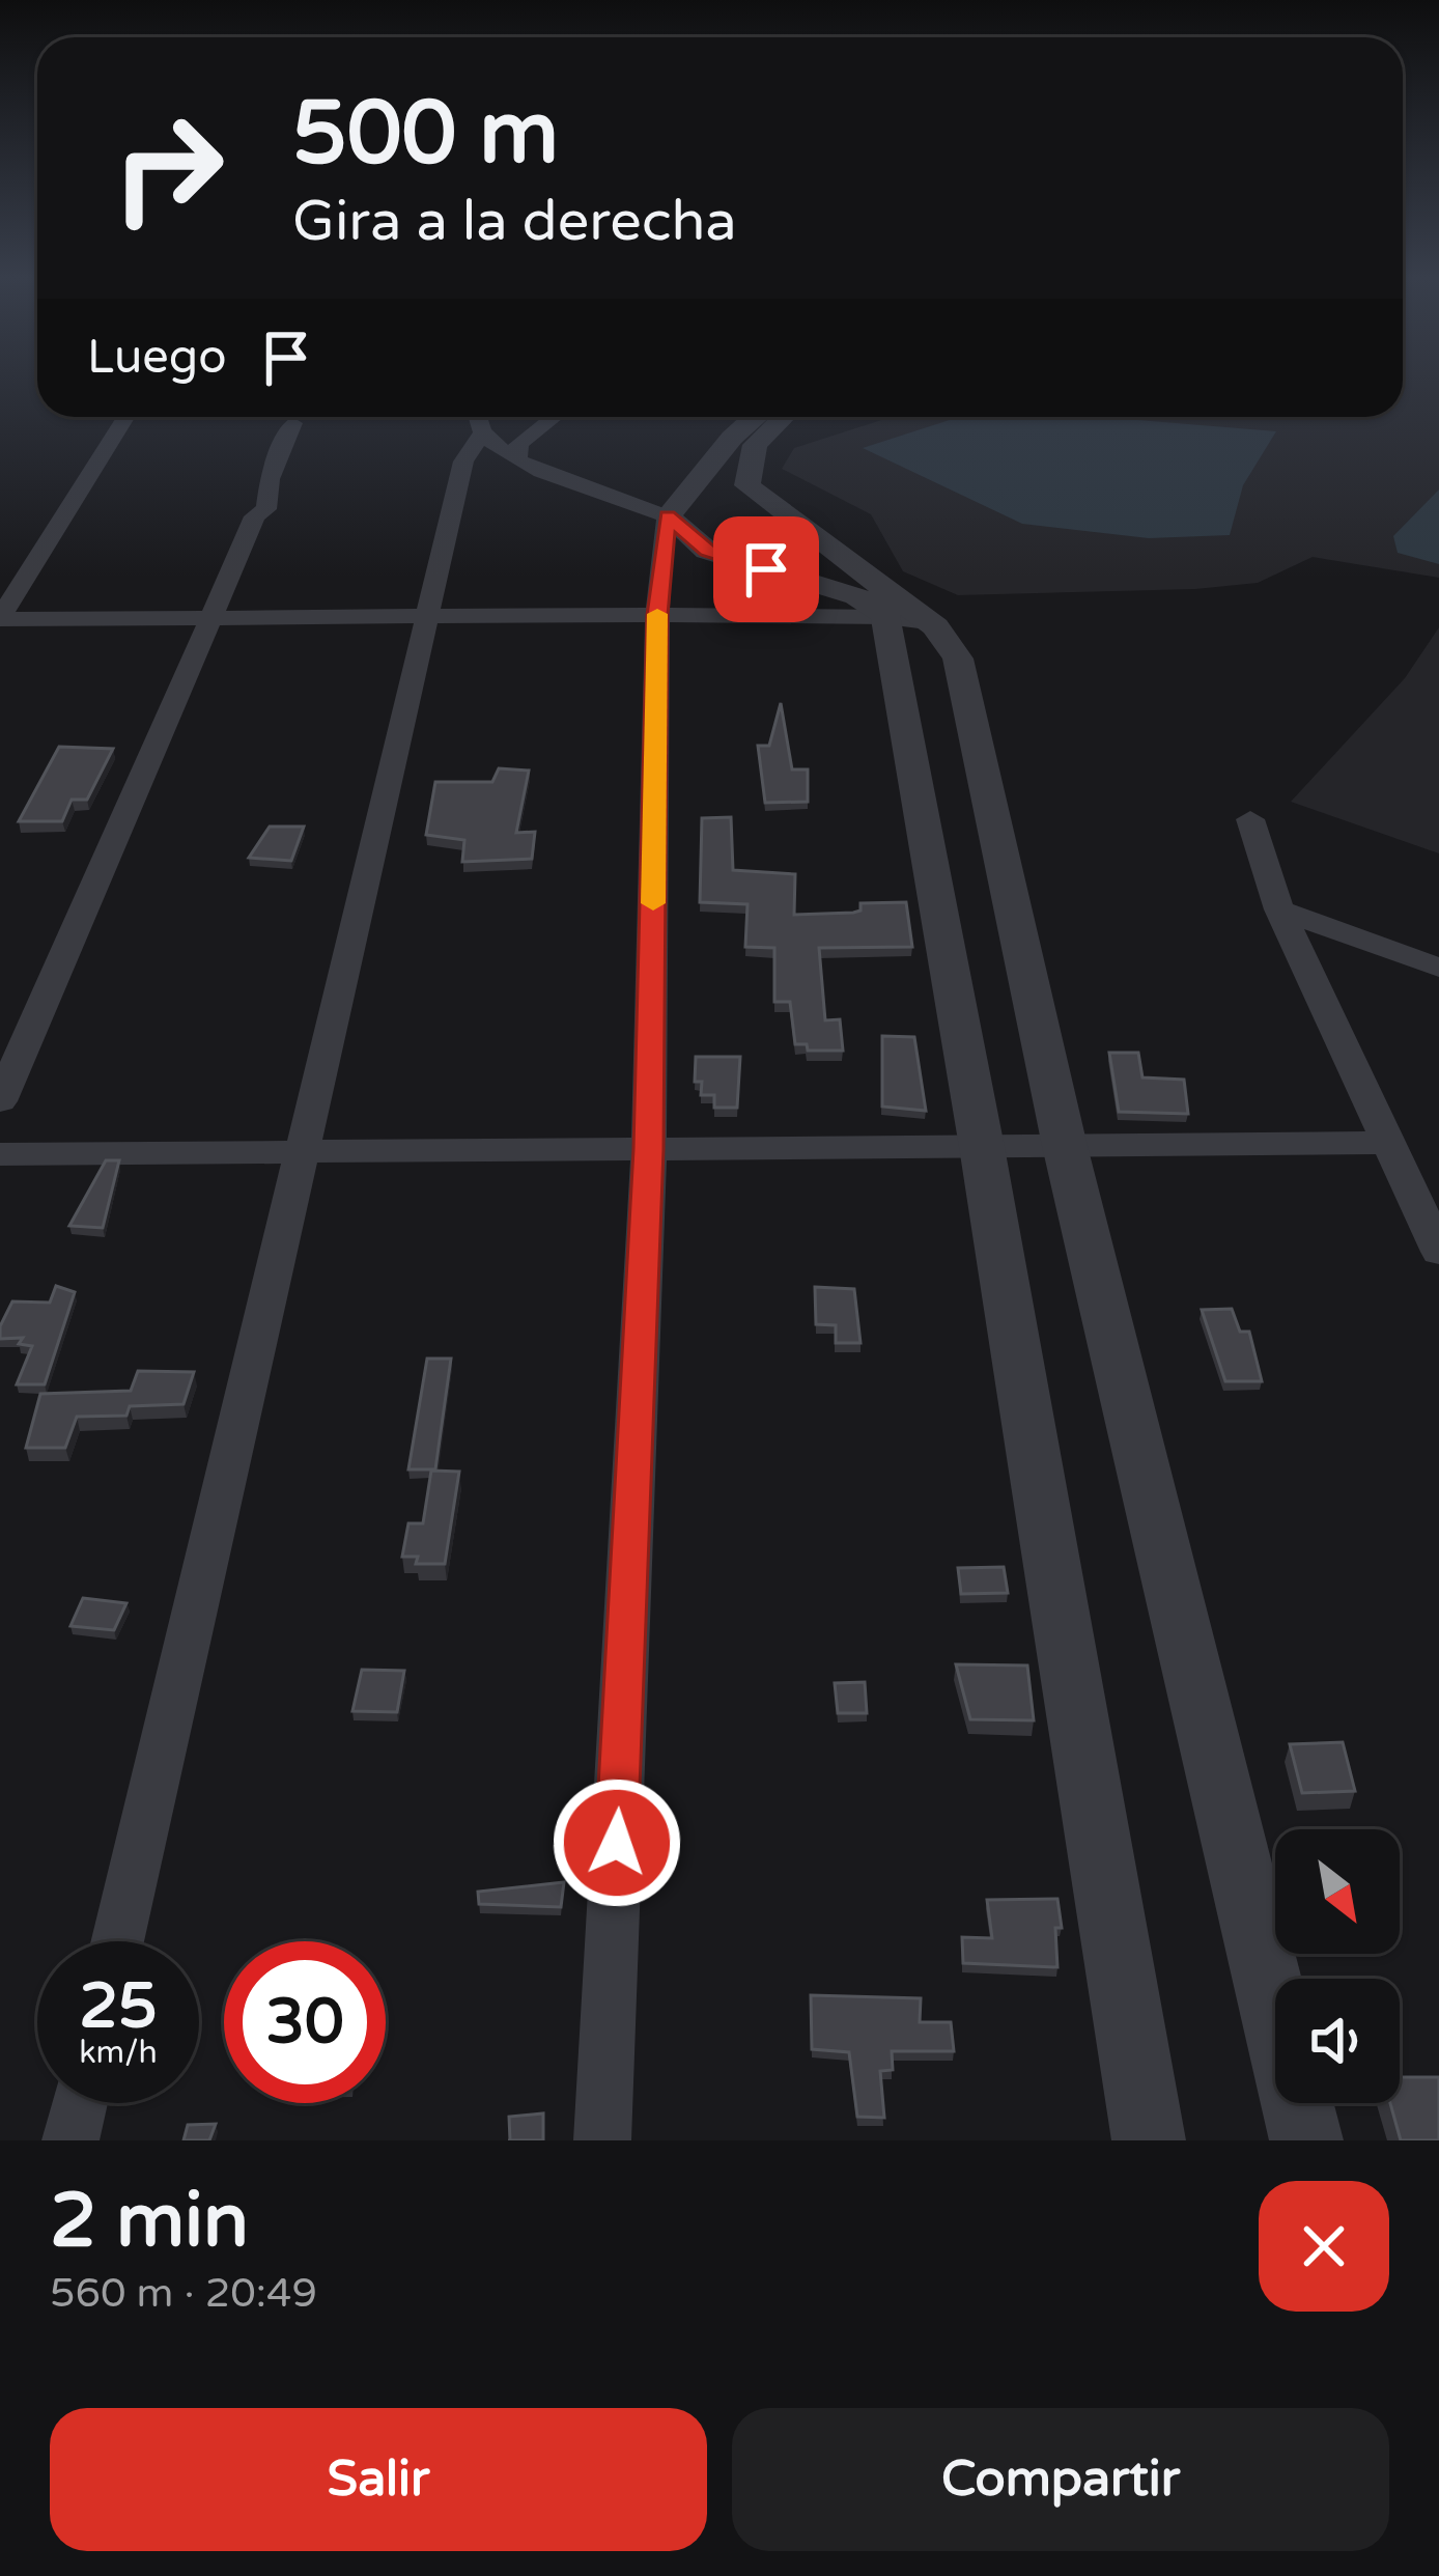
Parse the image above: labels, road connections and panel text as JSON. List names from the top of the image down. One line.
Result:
{"north":"bottom right","page":{"turn":["500 m","Gira a la derecha"],"then":"Luego","speed":"25 km/h","limit":"30","heading":["2 min","560 m · 20:49"],"buttons":["Salir","Compartir"]}}
